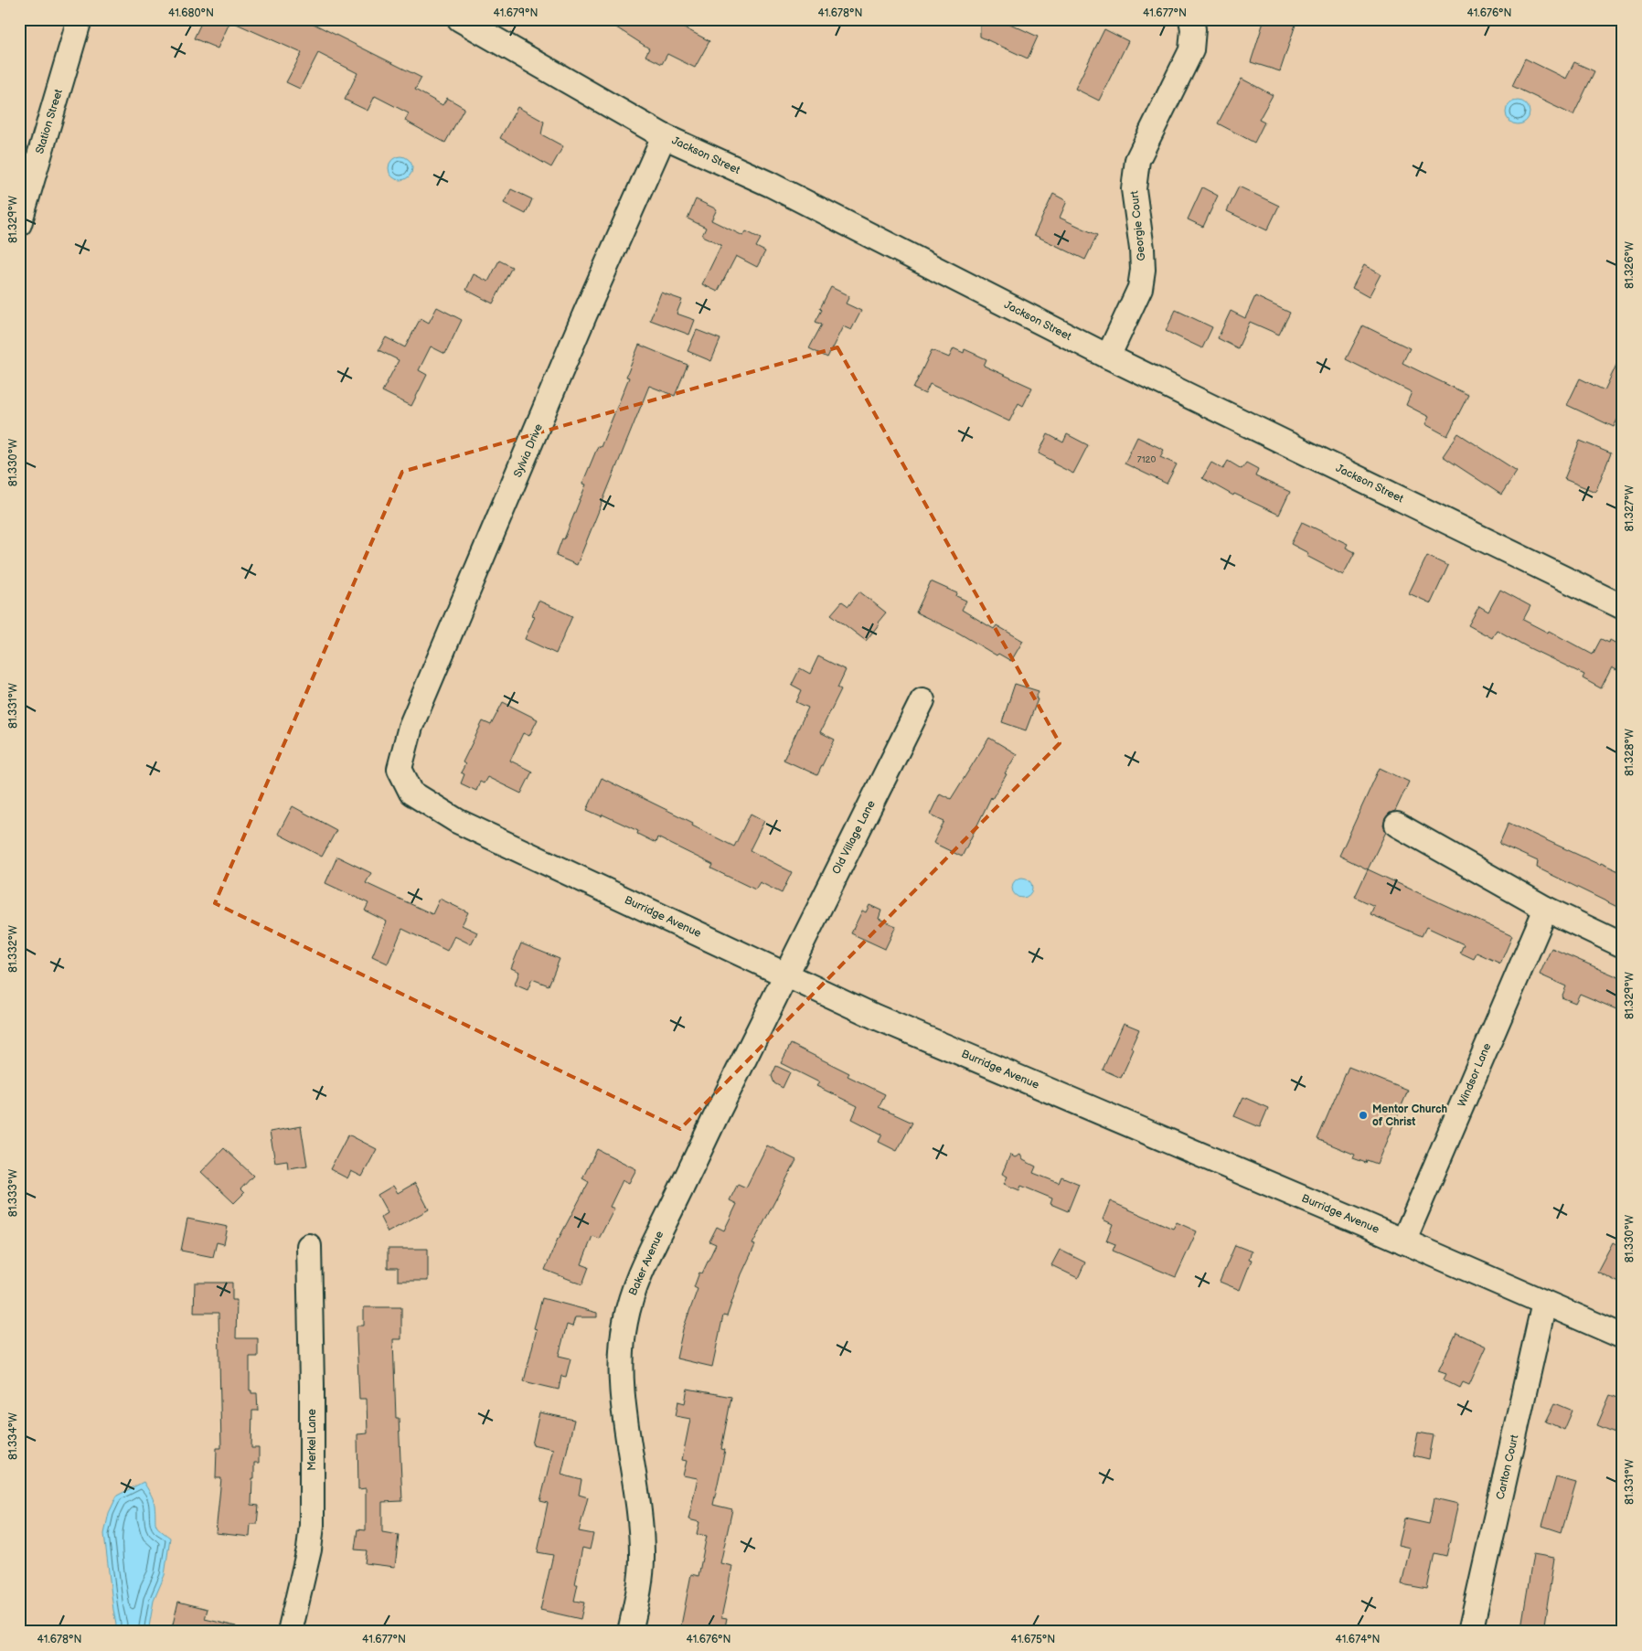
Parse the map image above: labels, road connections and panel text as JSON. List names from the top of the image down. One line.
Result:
{"streets":{"street":["Station Street","Jackson Street","Georgie Court","Sylvia Drive","Old Village Lane","Burridge Avenue","Windsor Lane","Baker Avenue","Merkel Lane","Carlton Court"]},"crossings":[["Jackson Street","Georgie Court"],["Jackson Street","Sylvia Drive"],["Sylvia Drive","Burridge Avenue"],["Old Village Lane","Burridge Avenue"],["Old Village Lane","Baker Avenue"],["Burridge Avenue","Windsor Lane"],["Burridge Avenue","Baker Avenue"],["Burridge Avenue","Carlton Court"]],"places":["Mentor Church of Christ"],"house_numbers":["7120"],"coordinates":["41.680°N","41.679°N","41.678°N","41.677°N","41.676°N","81.329°W","81.326°W","81.330°W","81.327°W","81.331°W","81.328°W","81.332°W","81.333°W","81.334°W","41.675°N","41.674°N"]}
